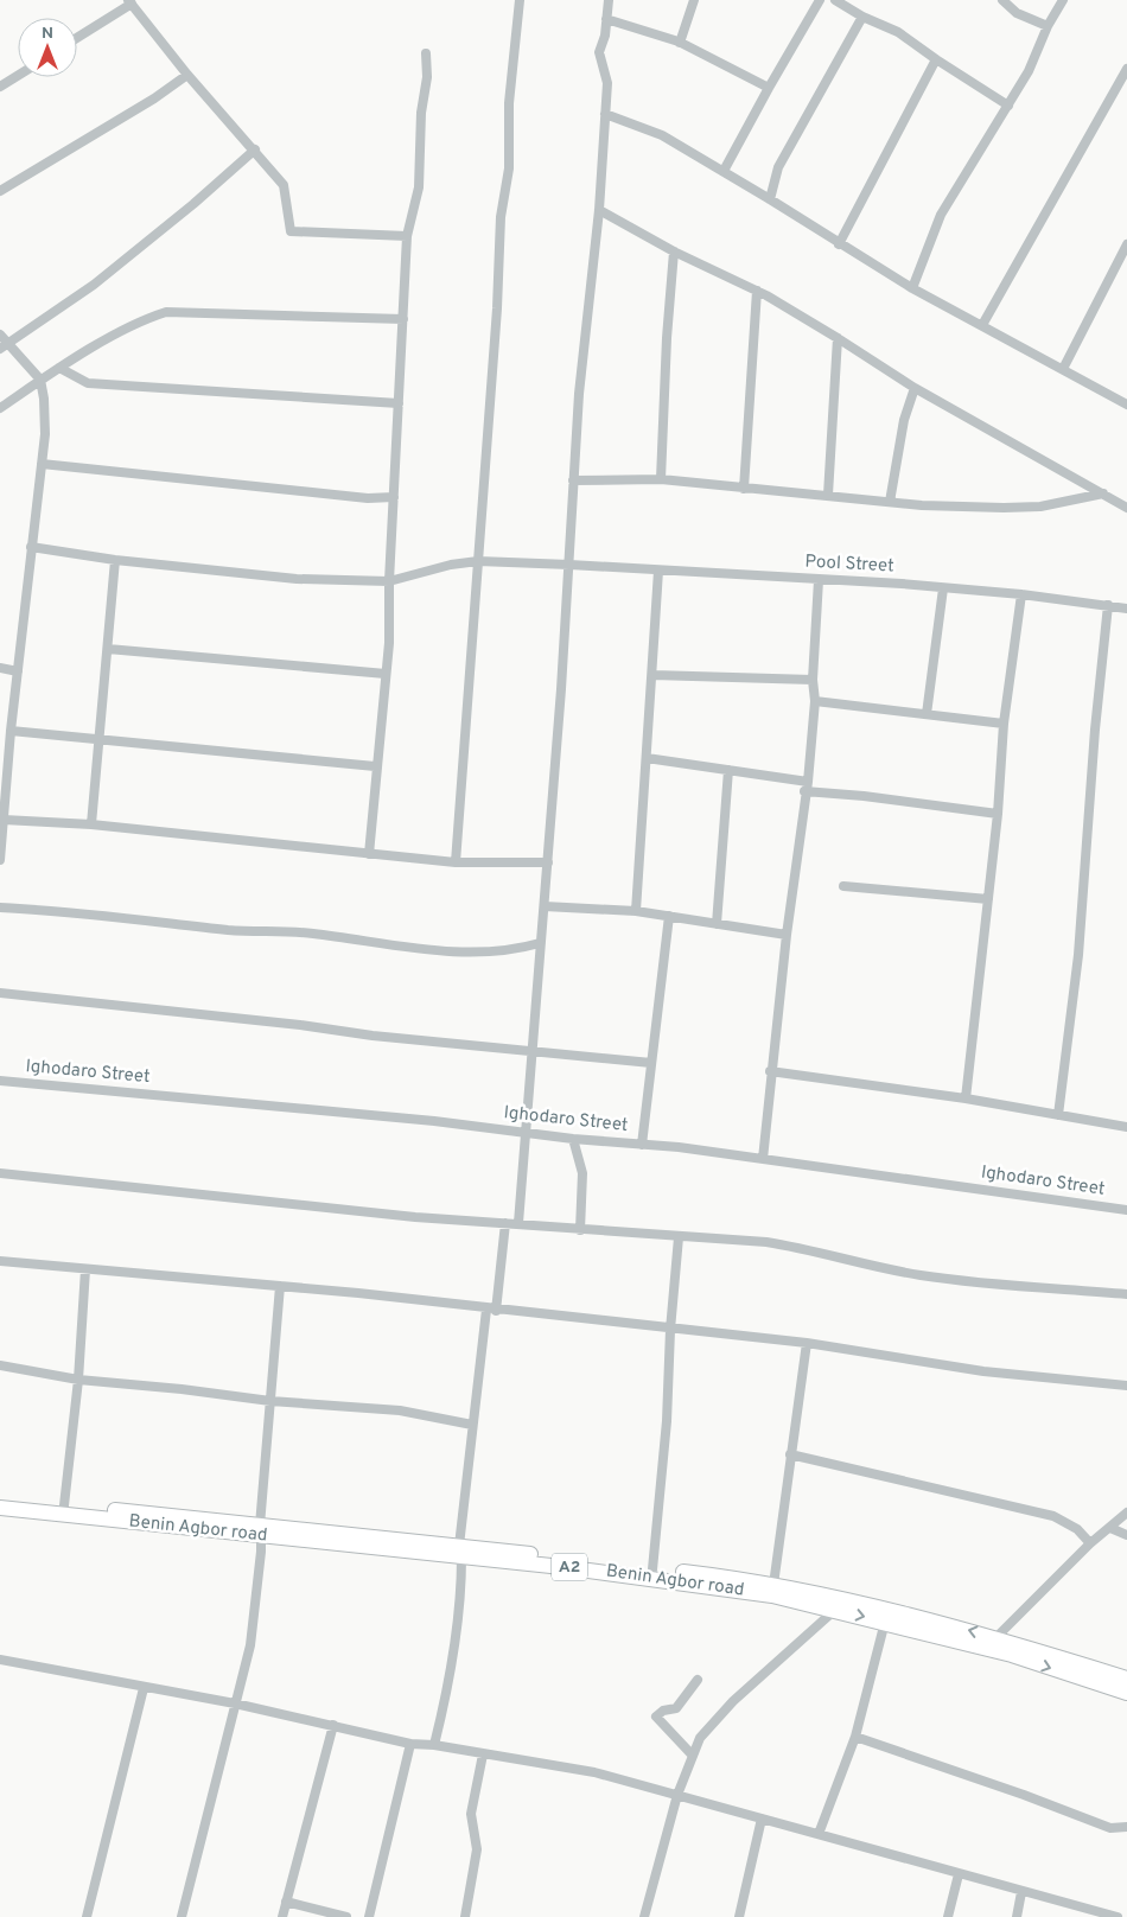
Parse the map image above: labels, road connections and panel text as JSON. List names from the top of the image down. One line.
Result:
{"streets":{"highway":["Benin Agbor road","A2"],"street":["Pool Street","Ighodaro Street"]},"north":"top"}
